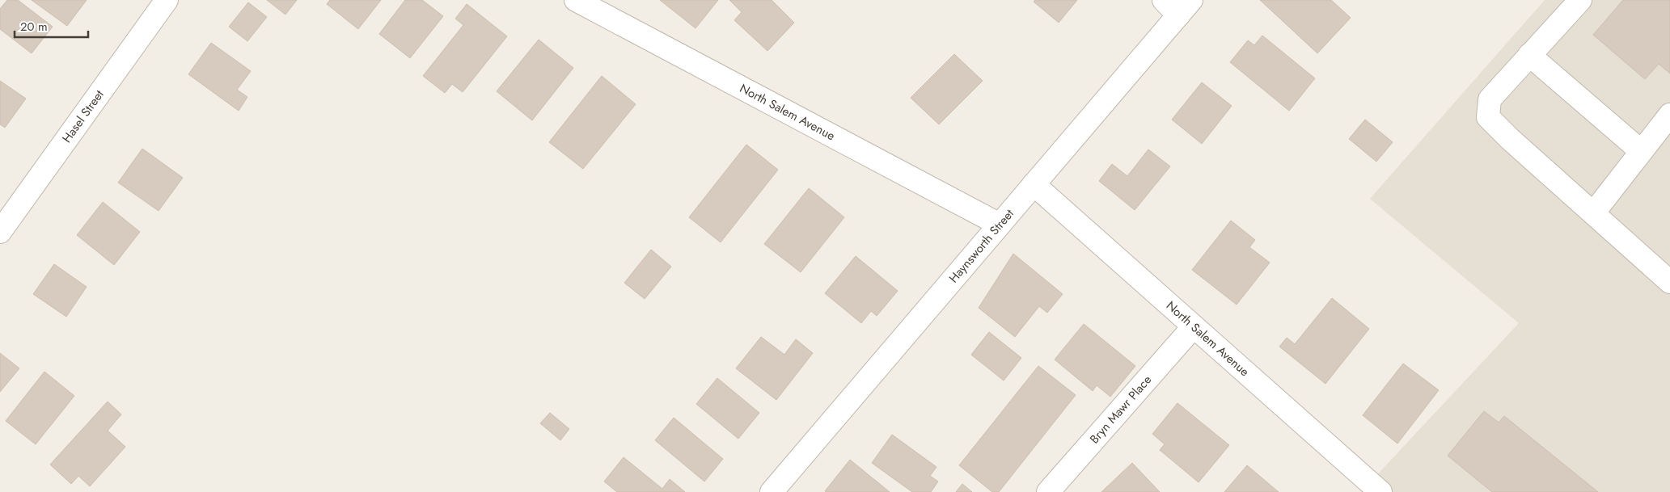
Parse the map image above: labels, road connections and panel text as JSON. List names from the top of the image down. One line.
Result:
{"streets":{"street":["North Salem Avenue","Hasel Street","Haynsworth Street","Bryn Mawr Place"]},"crossings":[["North Salem Avenue","Haynsworth Street"],["North Salem Avenue","Bryn Mawr Place"]],"scale_bar":"20 m"}
